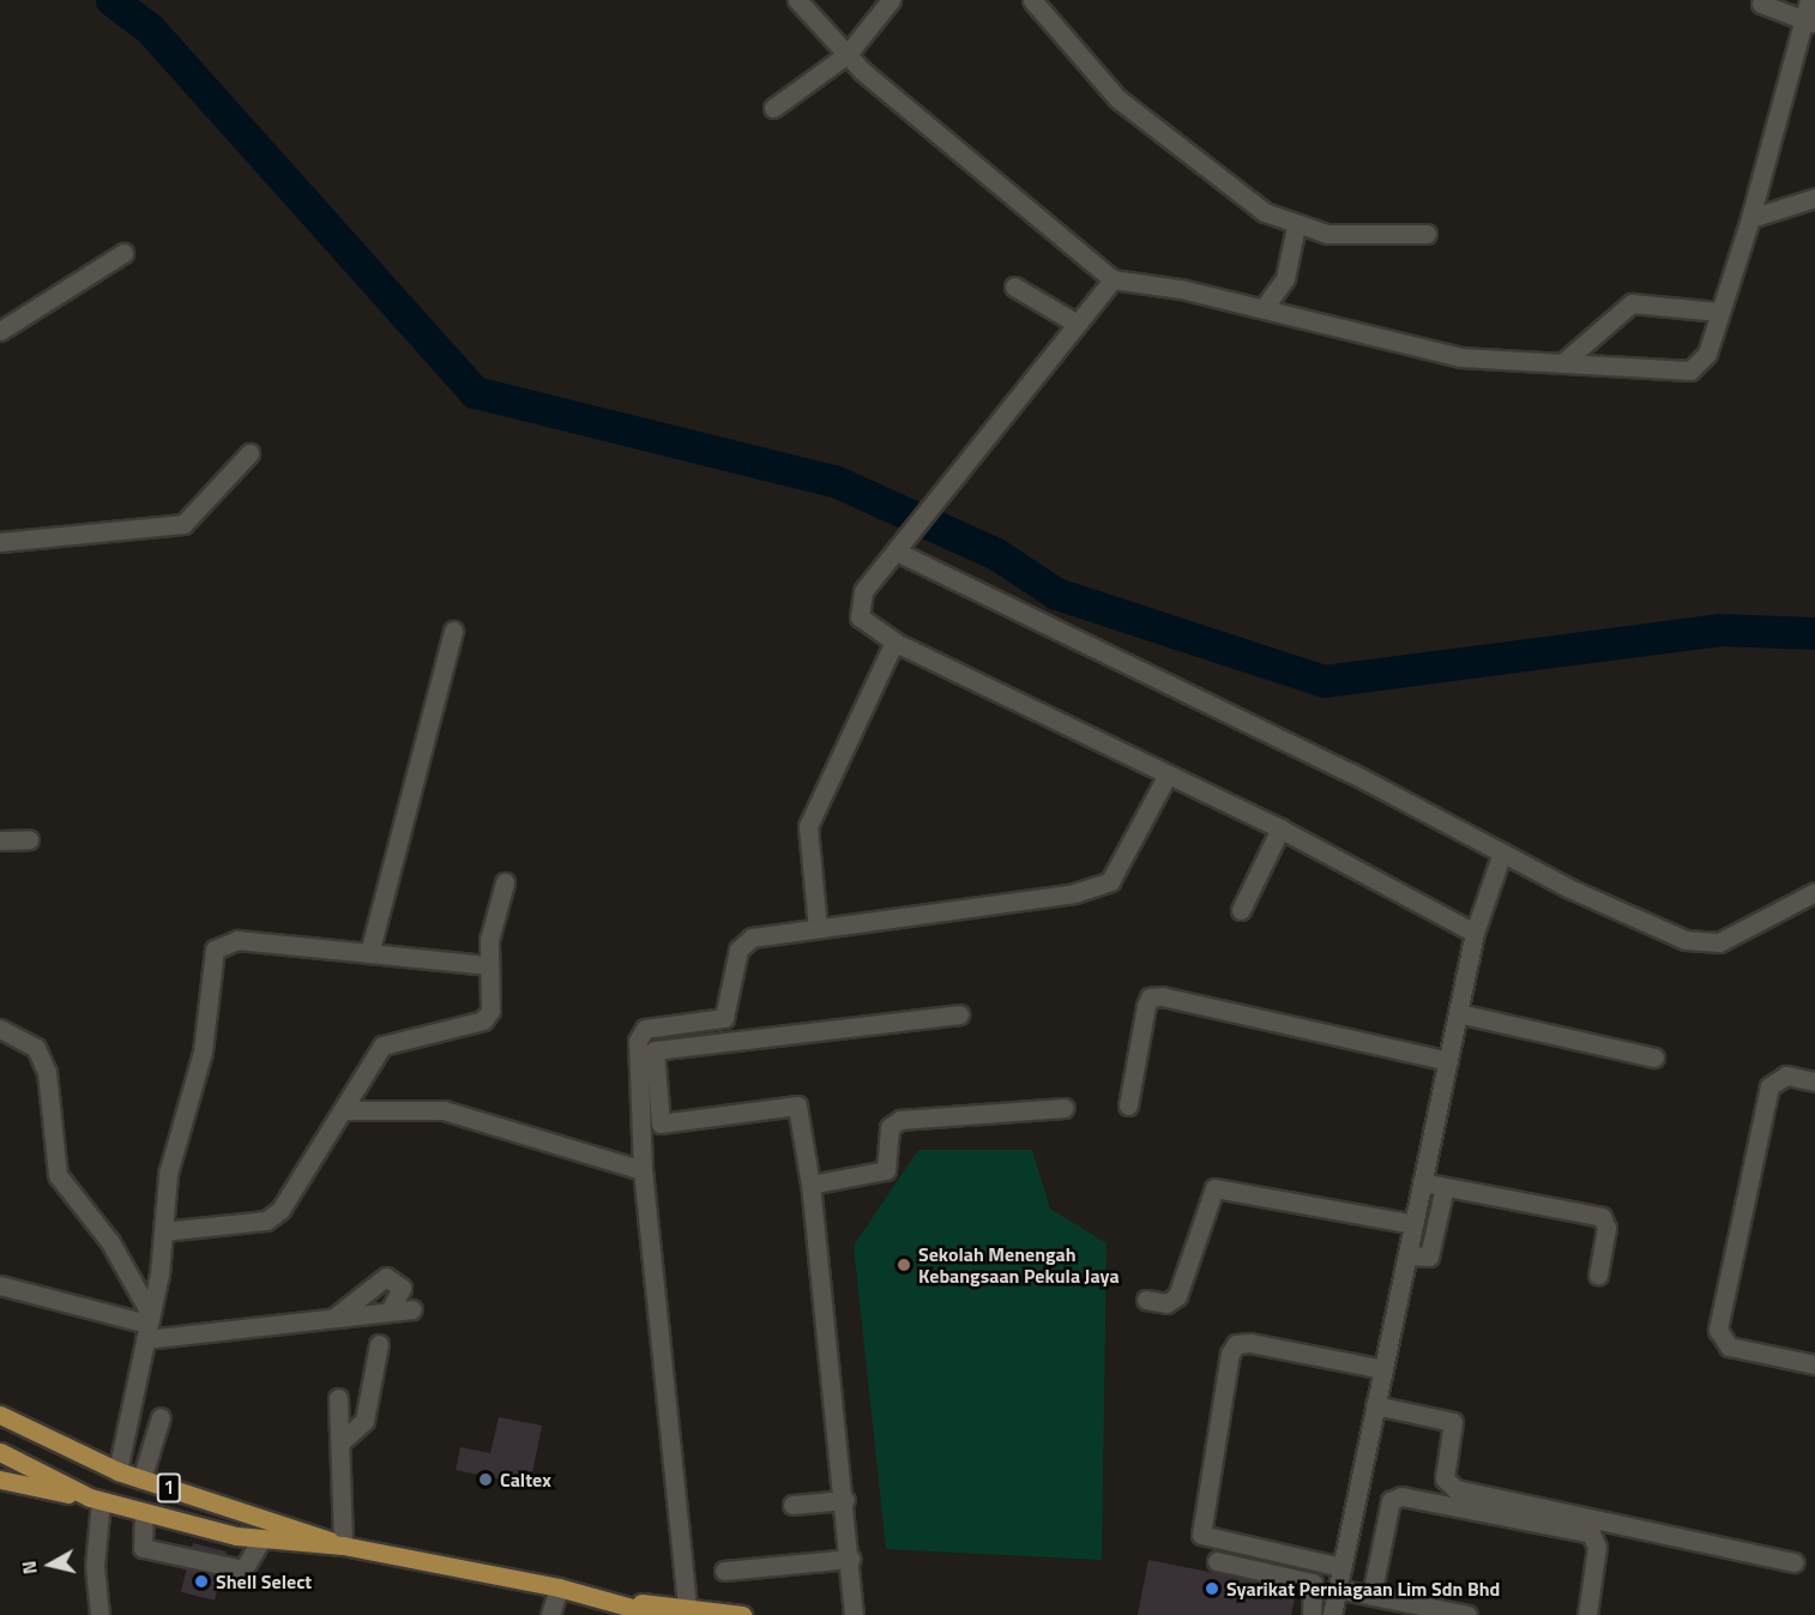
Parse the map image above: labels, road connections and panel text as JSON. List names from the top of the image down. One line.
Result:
{"streets":{"main road":["1"]},"places":["Sekolah Menengah Kebangsaan Pekula Jaya","Caltex","Shell Select","Syarikat Perniagaan Lim Sdn Bhd"],"north":"left"}
